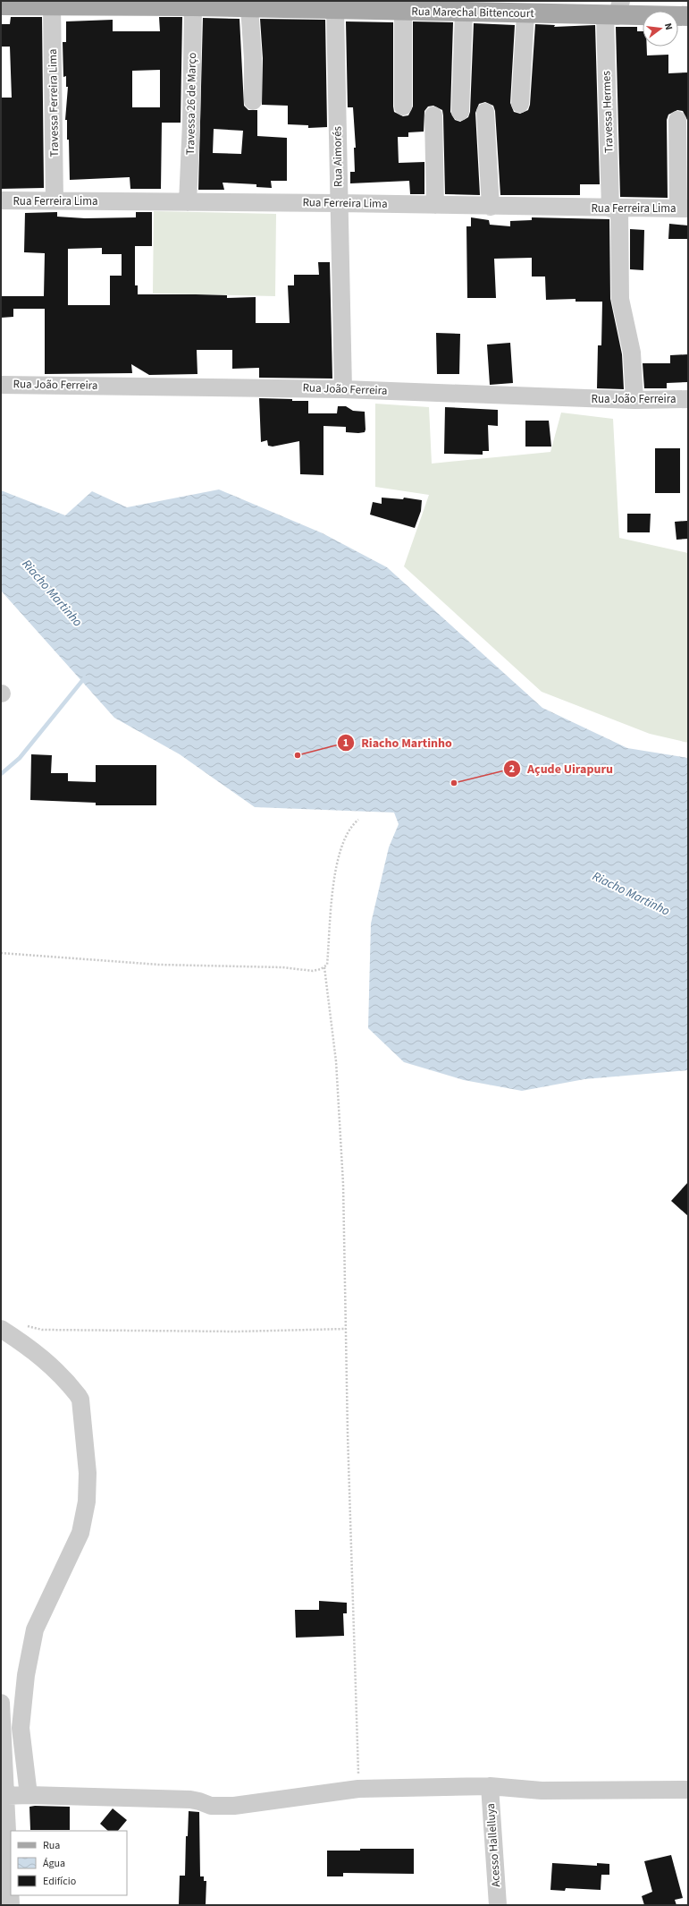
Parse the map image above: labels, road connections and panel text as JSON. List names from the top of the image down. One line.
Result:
{"streets":{"main road":["Rua Marechal Bittencourt"],"street":["Travessa Ferreira Lima","Travessa 26 de Março","Travessa Hermes","Rua Aimorés","Rua Ferreira Lima","Rua João Ferreira","Acesso Hallelluya"]},"crossings":[["Rua Marechal Bittencourt","Travessa Ferreira Lima"],["Rua Marechal Bittencourt","Travessa 26 de Março"],["Rua Marechal Bittencourt","Travessa Hermes"],["Rua Marechal Bittencourt","Rua Aimorés"],["Travessa Ferreira Lima","Rua Ferreira Lima"],["Travessa 26 de Março","Rua Ferreira Lima"],["Travessa Hermes","Rua Ferreira Lima"],["Travessa Hermes","Rua João Ferreira"],["Rua Aimorés","Rua Ferreira Lima"],["Rua Aimorés","Rua João Ferreira"]],"water":["Riacho Martinho"],"places":["Riacho Martinho","Açude Uirapuru"],"legend":["Rua","Água","Edifício"],"north":"right"}
